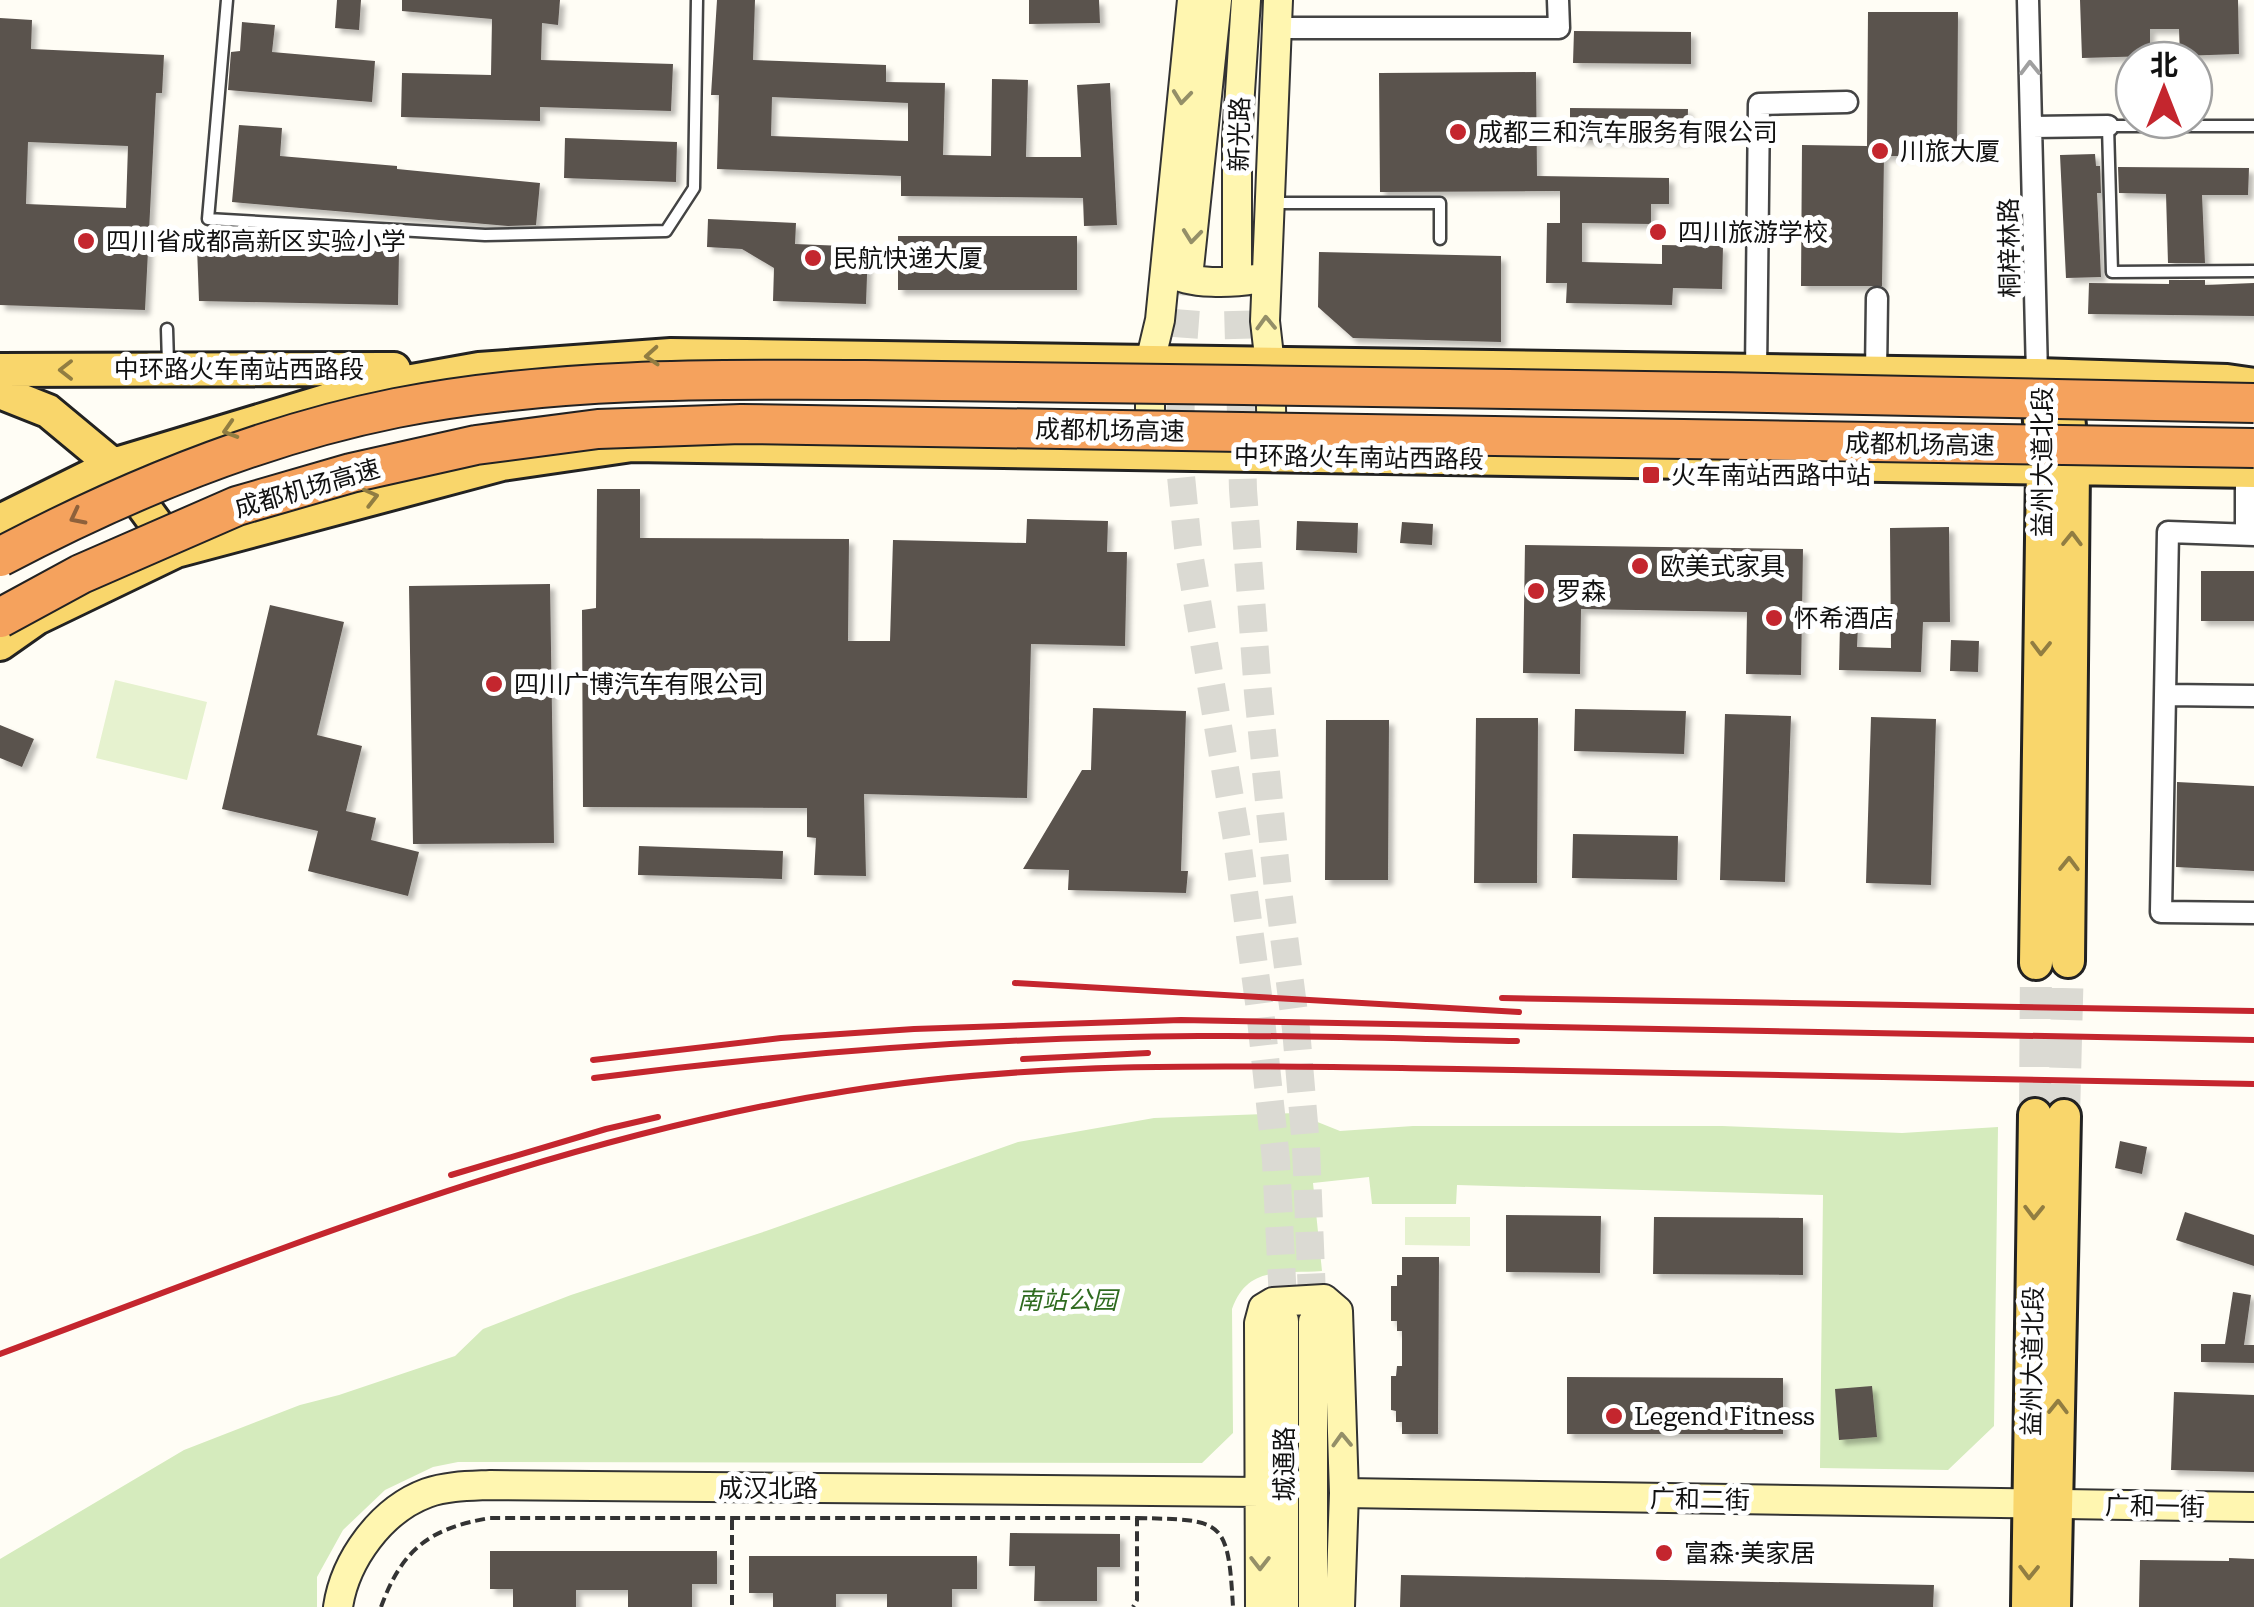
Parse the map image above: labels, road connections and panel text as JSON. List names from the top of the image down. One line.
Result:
{"streets":{"highway":["成都机场高速"],"main road":["中环路火车南站西路段","益州大道北段"],"street":["新光路","桐梓林路","城通路","成汉北路","广和二街","广和一街"]},"crossings":[["桐梓林路","中环路火车南站西路段"],["桐梓林路","益州大道北段"],["中环路火车南站西路段","成都机场高速"],["中环路火车南站西路段","益州大道北段"],["益州大道北段","广和二街"],["益州大道北段","广和一街"],["广和二街","广和一街"]],"parks":["南站公园"],"places":{"other":["成都三和汽车服务有限公司","川旅大厦","四川旅游学校","四川省成都高新区实验小学","民航快递大厦","欧美式家具","罗森","怀希酒店","四川广博汽车有限公司","Legend Fitness","富森·美家居"],"transit":["火车南站西路中站"]},"north":"top"}
